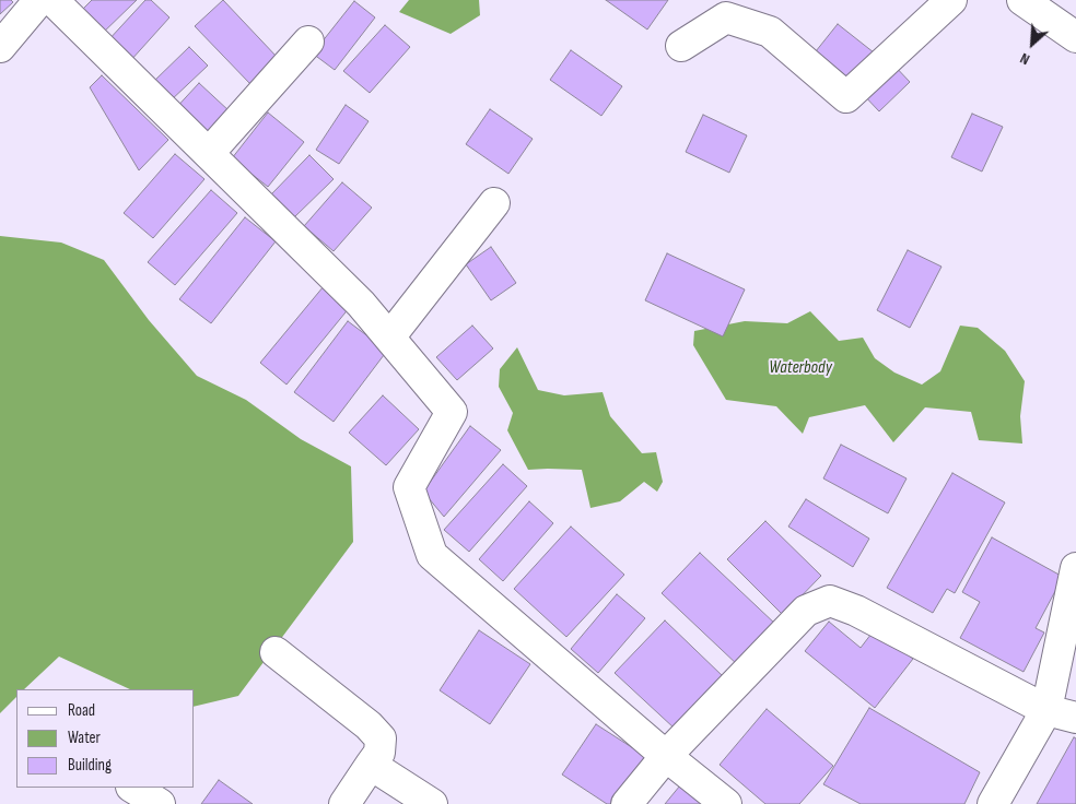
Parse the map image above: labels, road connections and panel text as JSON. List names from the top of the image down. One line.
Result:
{"water":["Waterbody"],"legend":["Road","Water","Building"],"north":"bottom left"}
